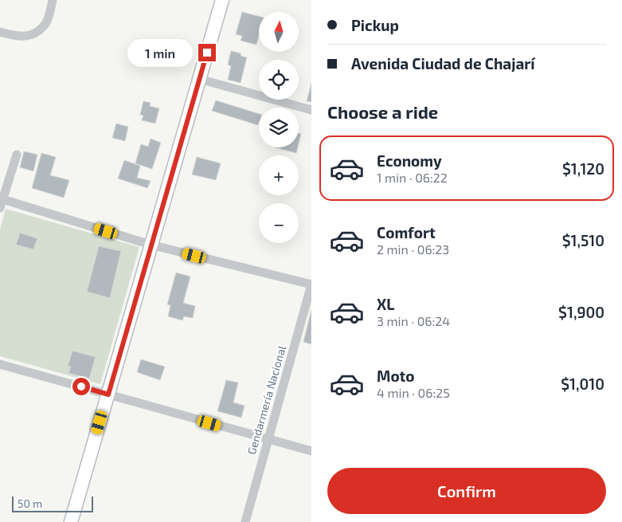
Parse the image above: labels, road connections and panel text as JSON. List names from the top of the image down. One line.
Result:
{"streets":{"street":["Gendarmería Nacional"]},"scale_bar":"50 m","north":"top","page":{"banner":["Pickup","Avenida Ciudad de Chajarí"],"map_buttons":["+","−"],"bubble":"1 min","heading":"Choose a ride","list":[{"name":"Economy","note":"1 min · 06:22","value":"$1,120"},{"name":"Comfort","note":"2 min · 06:23","value":"$1,510"},{"name":"XL","note":"3 min · 06:24","value":"$1,900"},{"name":"Moto","note":"4 min · 06:25","value":"$1,010"}],"buttons":"Confirm","scale":"50 m"}}
